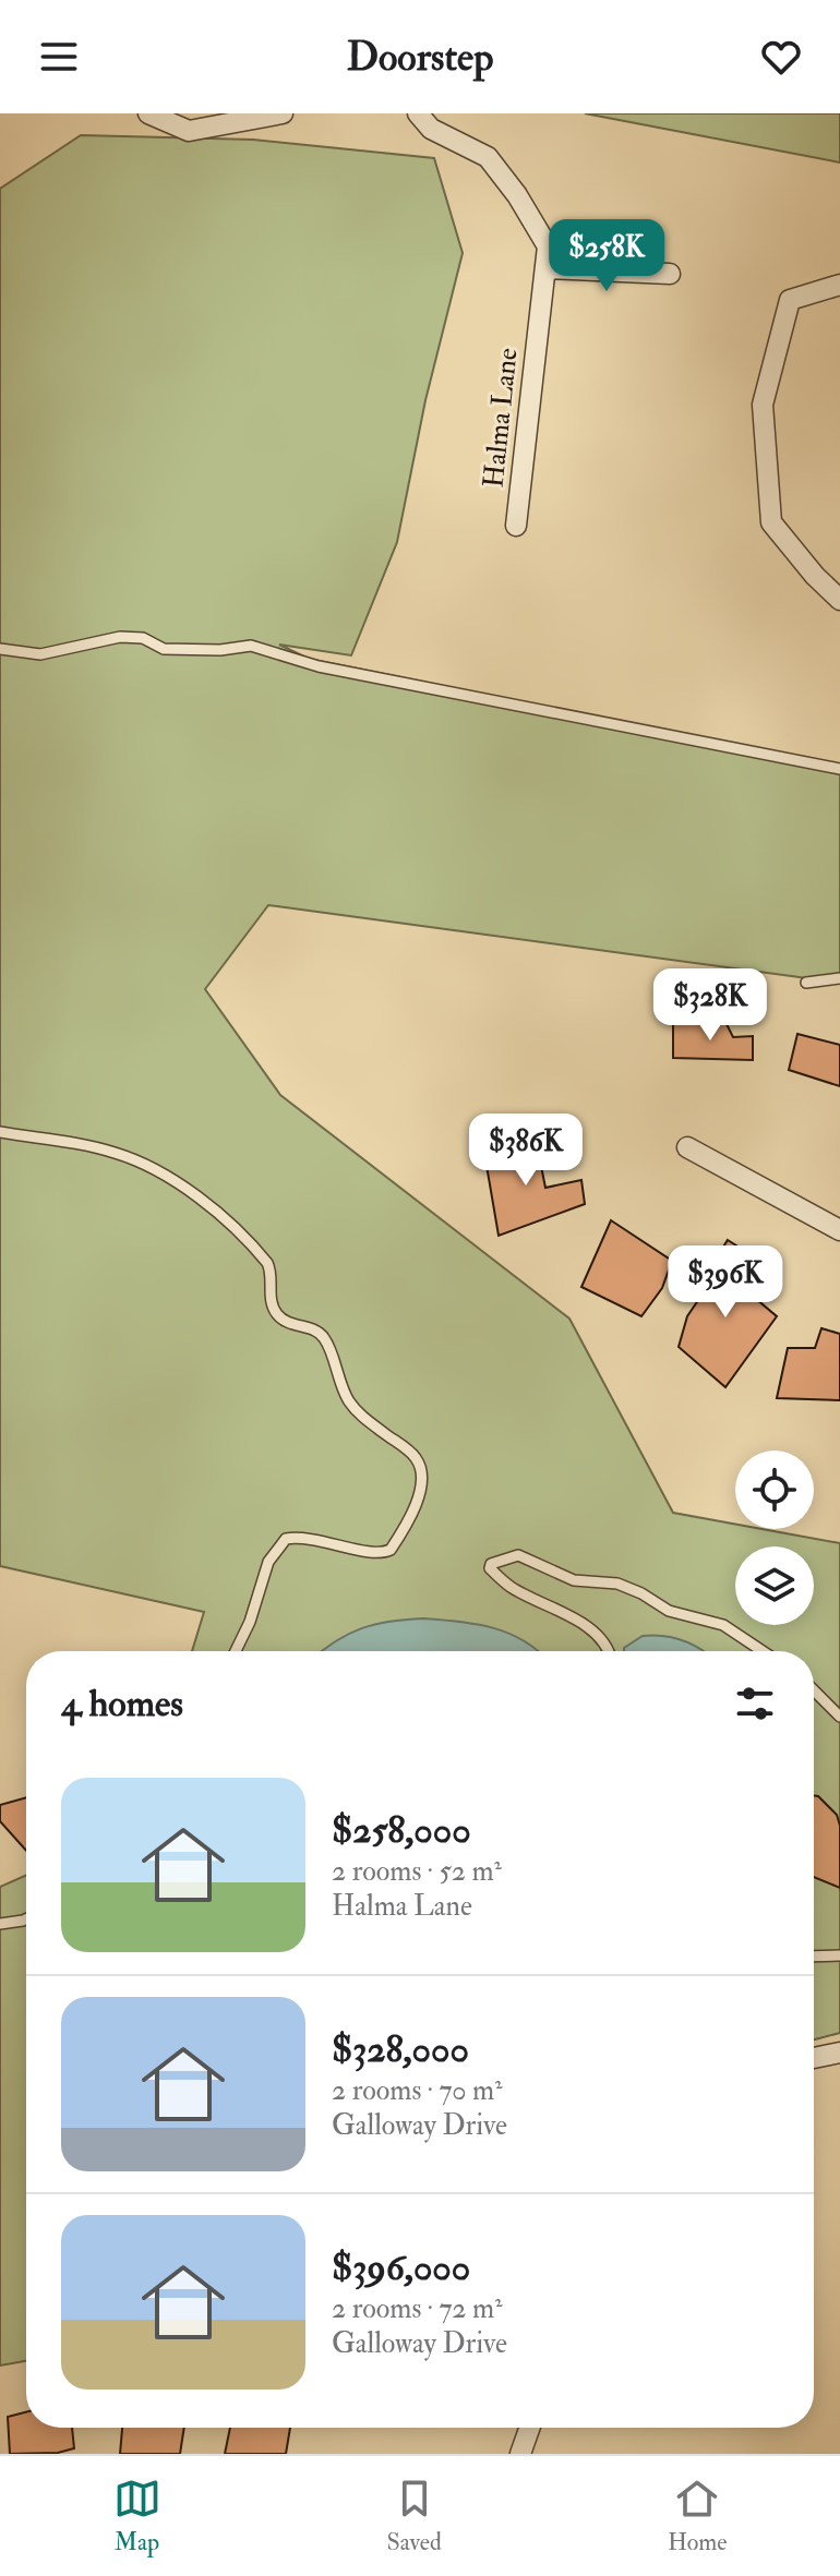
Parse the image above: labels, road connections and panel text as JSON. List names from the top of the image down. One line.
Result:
{"streets":{"street":["Halma Lane"]},"page":{"header":"Doorstep","price":["$258K","$328K","$386K","$396K"],"heading":"4 homes","list":[{"name":"$258,000","note":"2 rooms · 52 m² · Halma Lane"},{"name":"$328,000","note":"2 rooms · 70 m² · Galloway Drive"},{"name":"$396,000","note":"2 rooms · 72 m² · Galloway Drive"}],"tabs":["Map","Saved","Home"]}}
